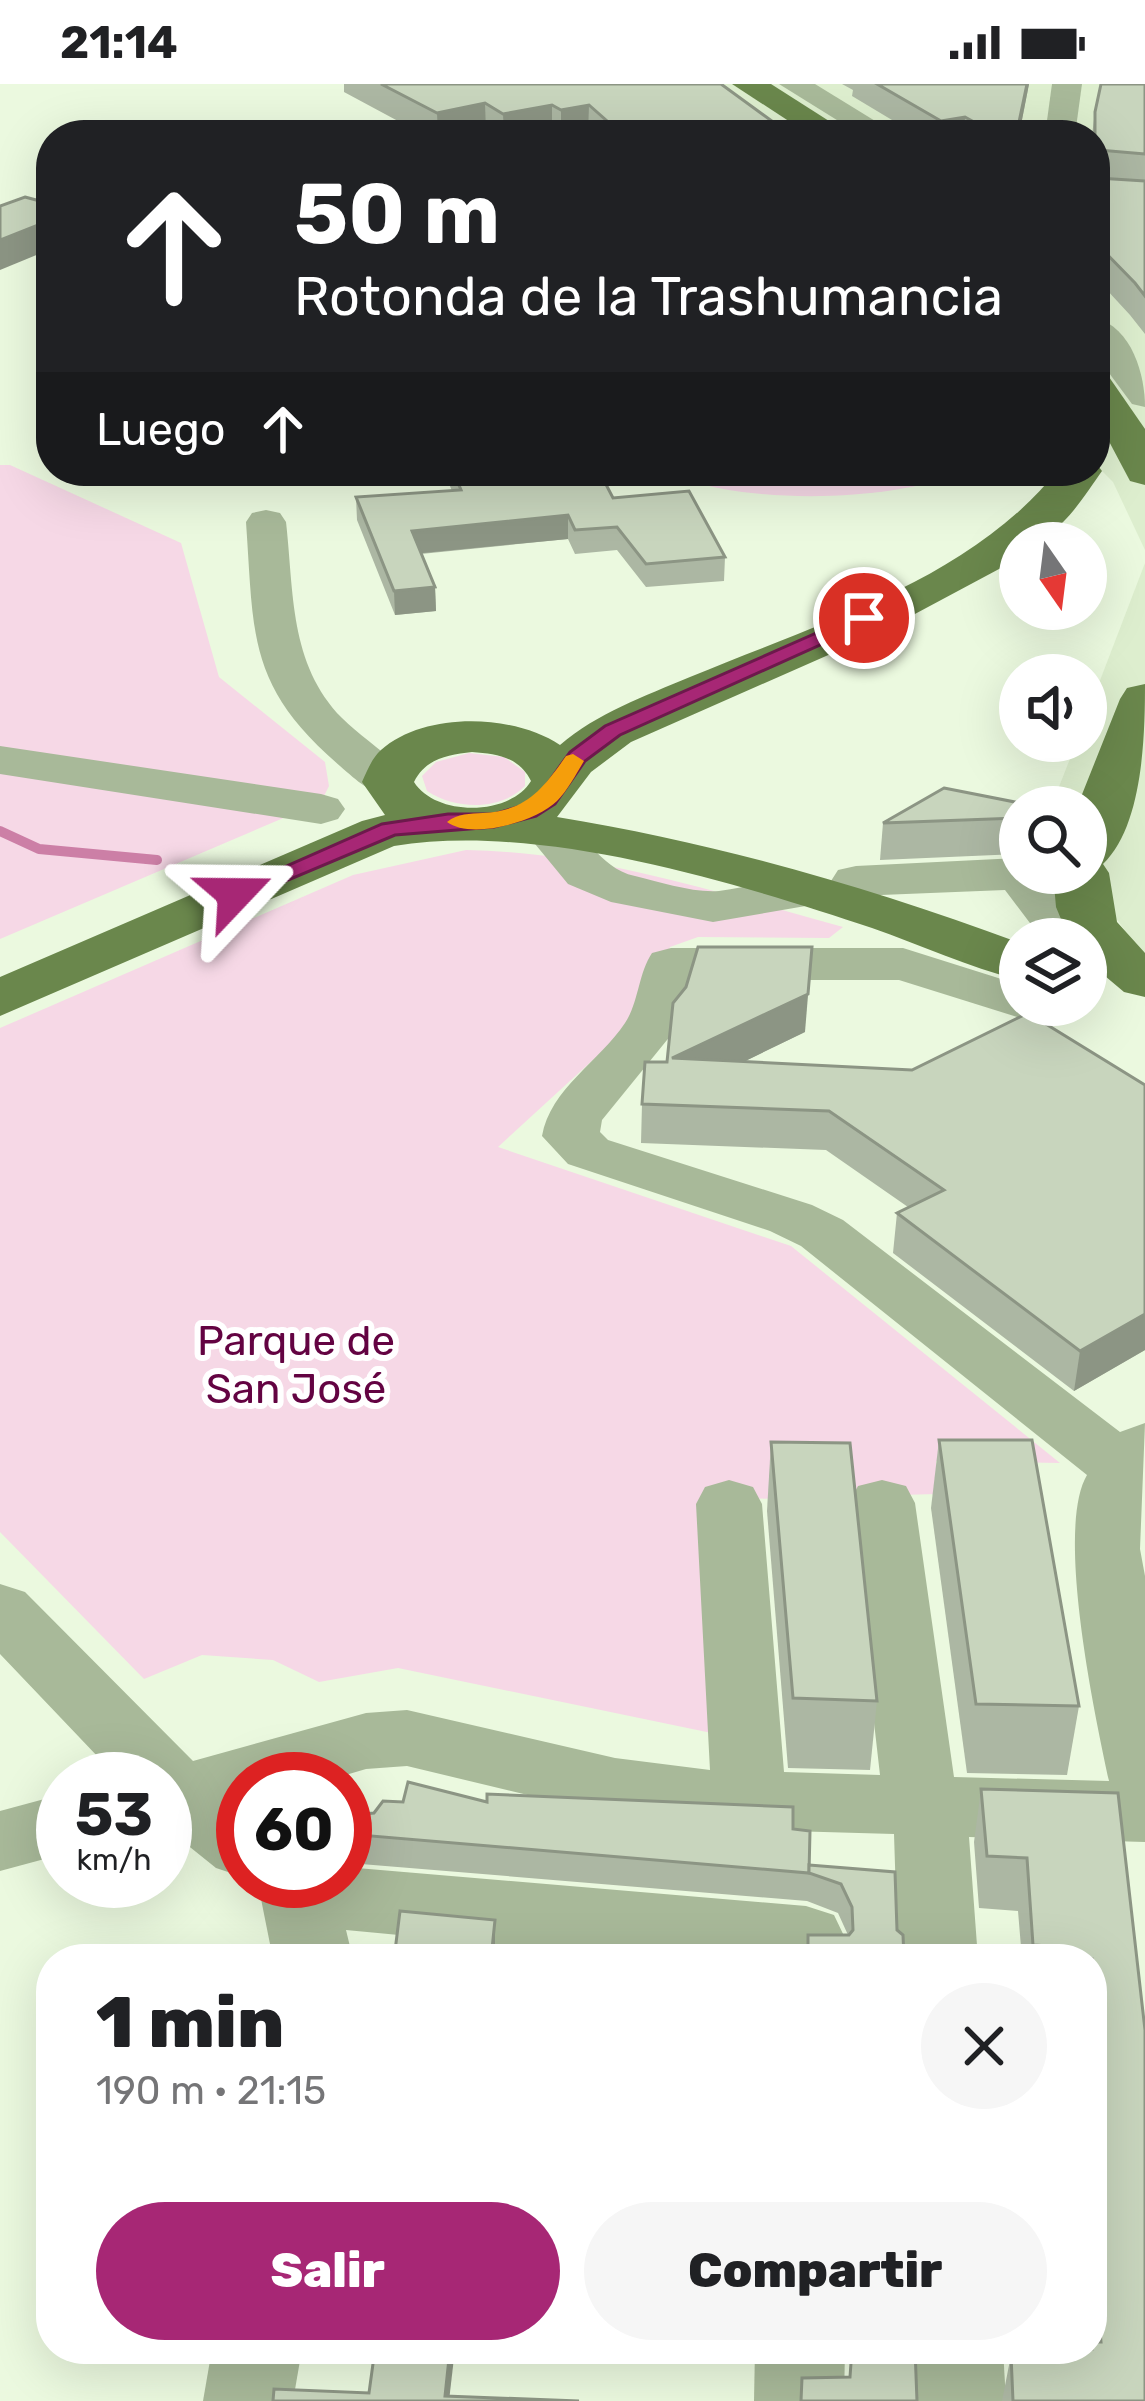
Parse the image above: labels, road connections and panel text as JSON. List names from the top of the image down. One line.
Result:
{"parks":["Parque de San José"],"north":"bottom","page":{"status":"21:14","turn":["50 m","Rotonda de la Trashumancia"],"then":"Luego","speed":"53 km/h","limit":"60","heading":["1 min","190 m · 21:15"],"buttons":["Salir","Compartir"]}}
